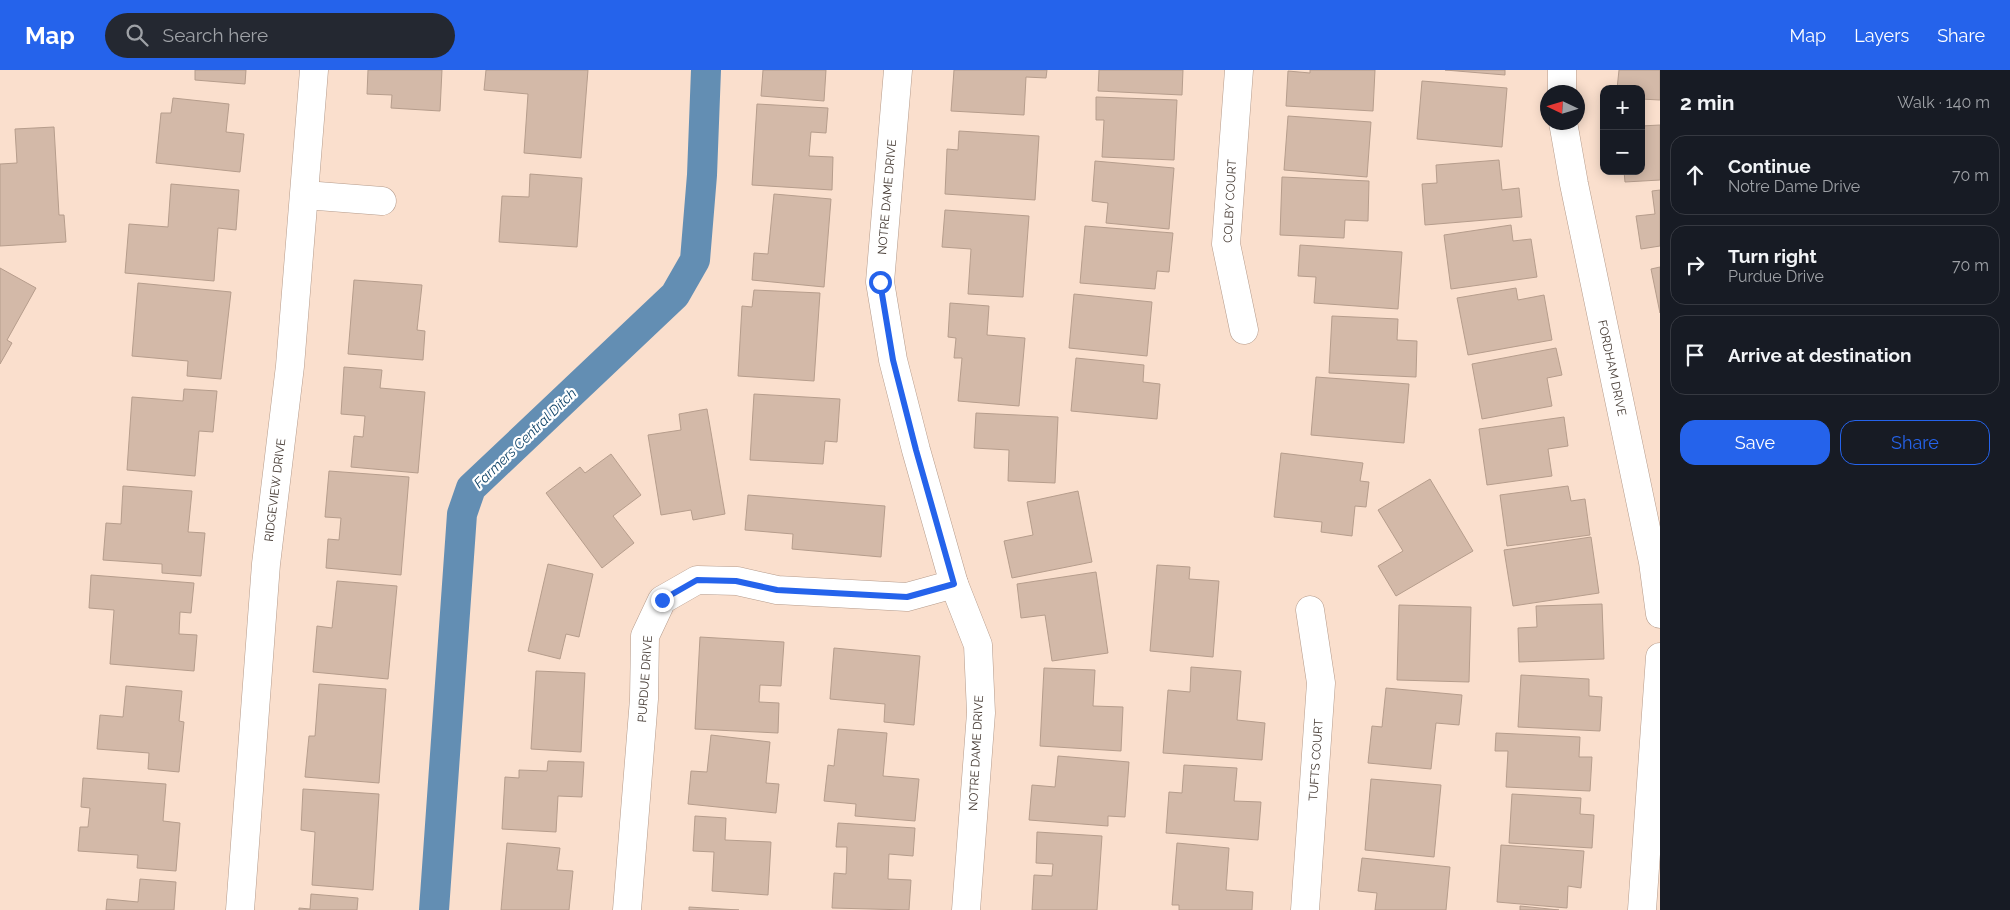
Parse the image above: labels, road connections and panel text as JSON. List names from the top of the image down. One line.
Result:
{"streets":{"street":["NOTRE DAME DRIVE","COLBY COURT","FORDHAM DRIVE","RIDGEVIEW DRIVE","PURDUE DRIVE","TUFTS COURT"]},"crossings":[["NOTRE DAME DRIVE","PURDUE DRIVE"]],"water":["Farmers Central Ditch"],"north":"left","page":{"header":"Map","search":"Search here","nav":["Map","Layers","Share"],"heading":["2 min","Walk · 140 m"],"map_buttons":["+","−"],"list":[["Continue","Notre Dame Drive","70 m"],["Turn right","Purdue Drive","70 m"],"Arrive at destination"],"buttons":["Save","Share"]}}
